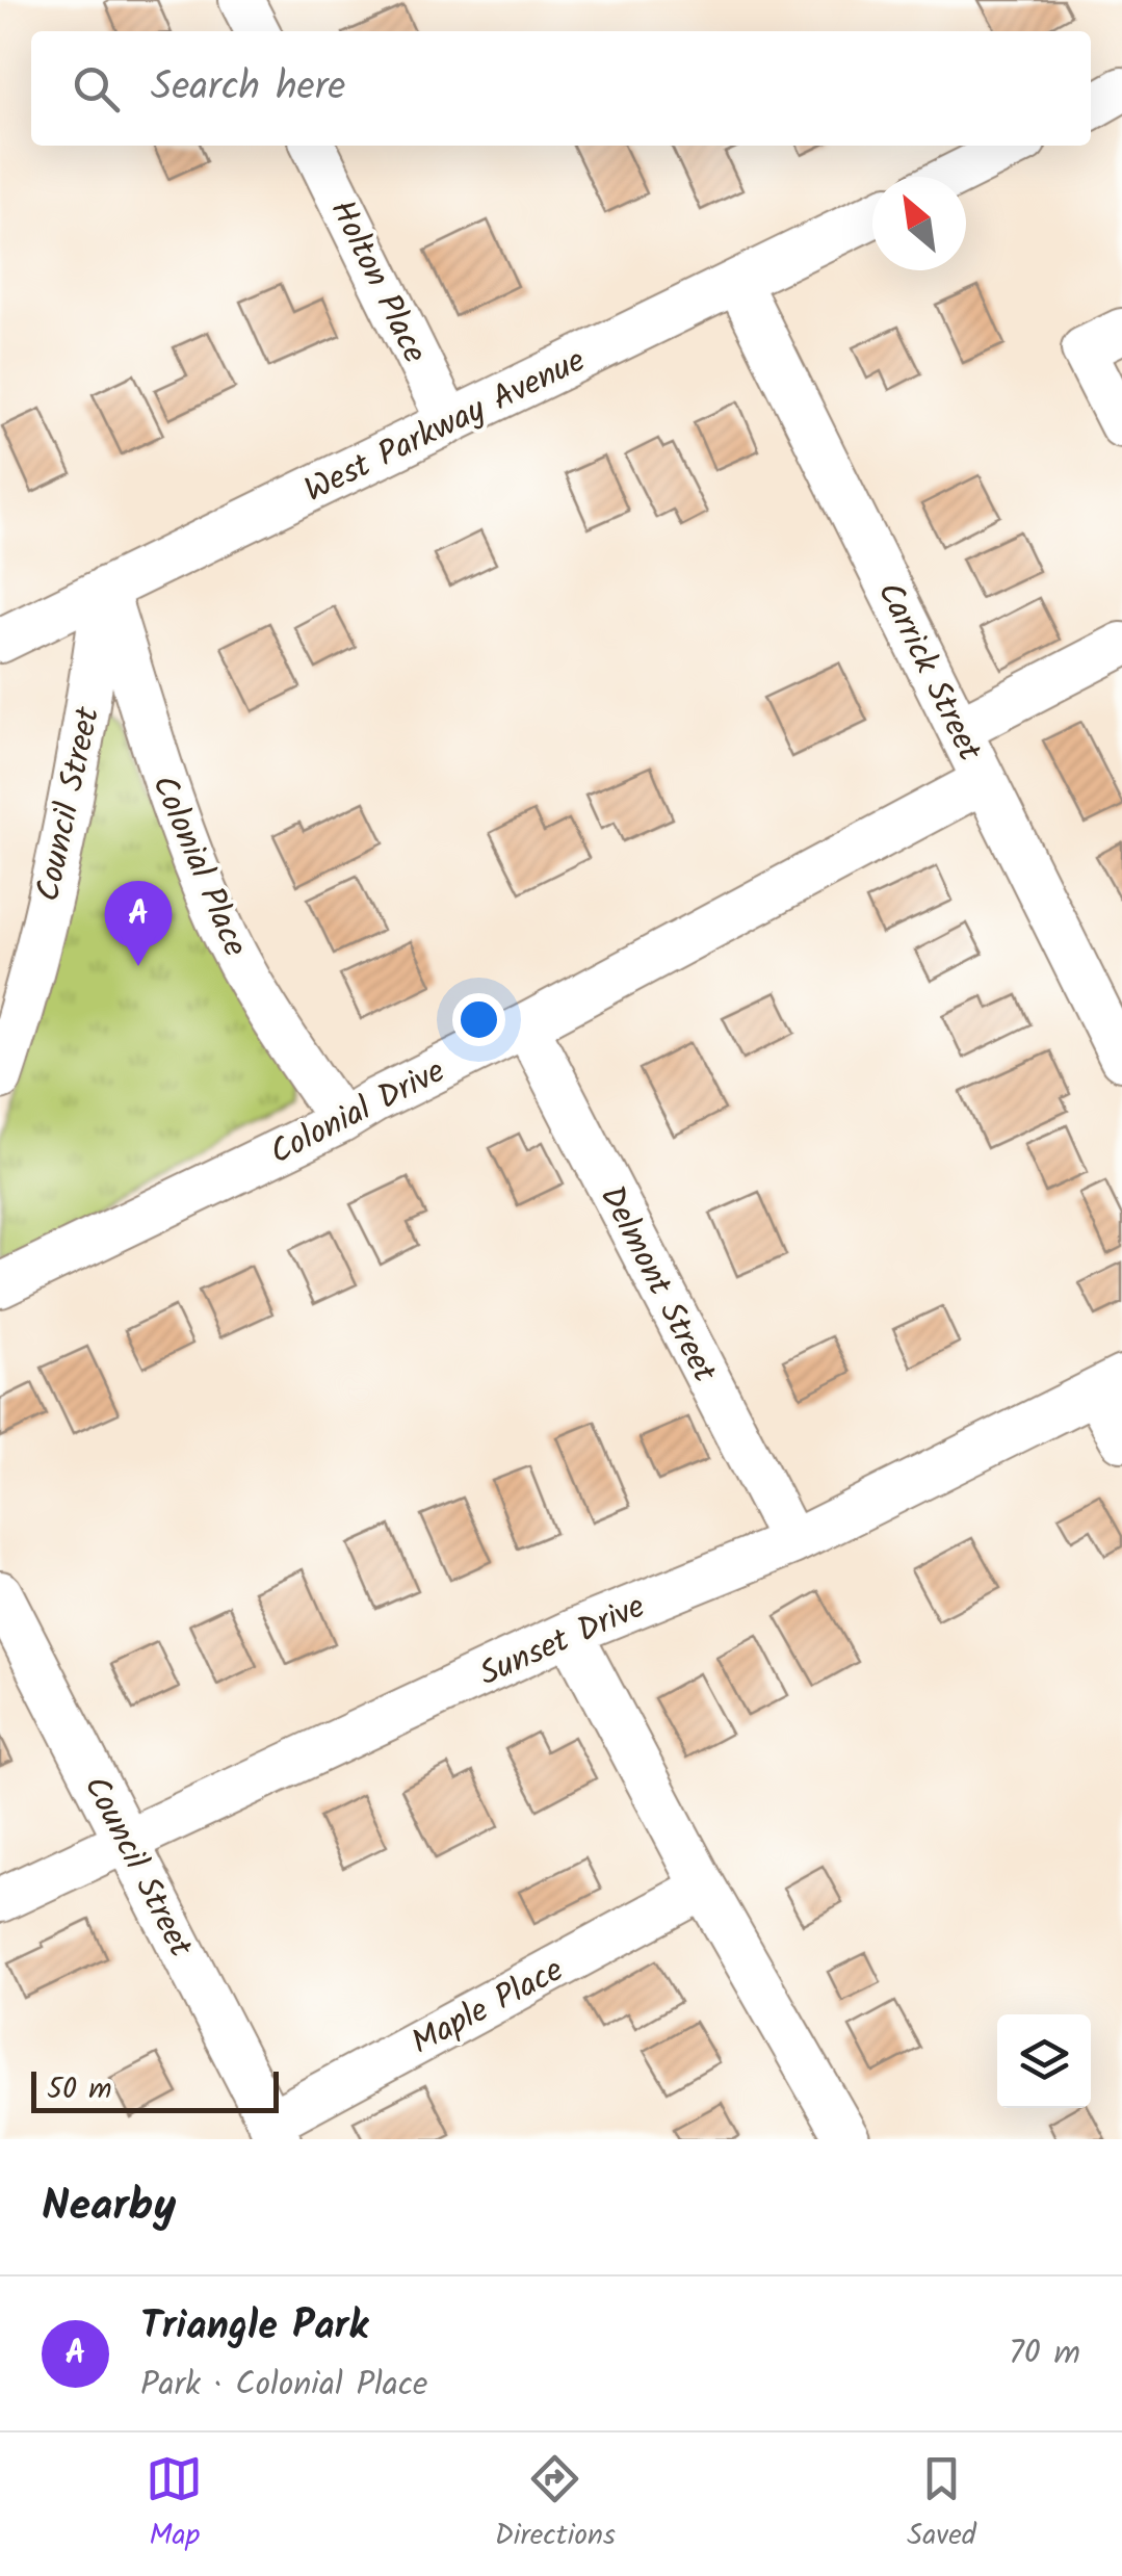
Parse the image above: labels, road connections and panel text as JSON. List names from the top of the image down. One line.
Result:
{"streets":{"street":["Holton Place","West Parkway Avenue","Carrick Street","Council Street","Colonial Place","Colonial Drive","Delmont Street","Sunset Drive","Maple Place"]},"crossings":[["Holton Place","West Parkway Avenue"],["West Parkway Avenue","Carrick Street"],["West Parkway Avenue","Council Street"],["West Parkway Avenue","Colonial Place"],["Carrick Street","Colonial Drive"],["Council Street","Colonial Place"],["Council Street","Sunset Drive"],["Council Street","Maple Place"],["Colonial Place","Colonial Drive"],["Colonial Drive","Delmont Street"],["Delmont Street","Sunset Drive"]],"scale_bar":"50 m","north":"top left","page":{"search":"Search here","pins":"A","scale":"50 m","heading":"Nearby","list":[{"mark":"A","name":"Triangle Park","note":"Park · Colonial Place","value":"70 m"}],"nav":["Map","Directions","Saved"]}}
